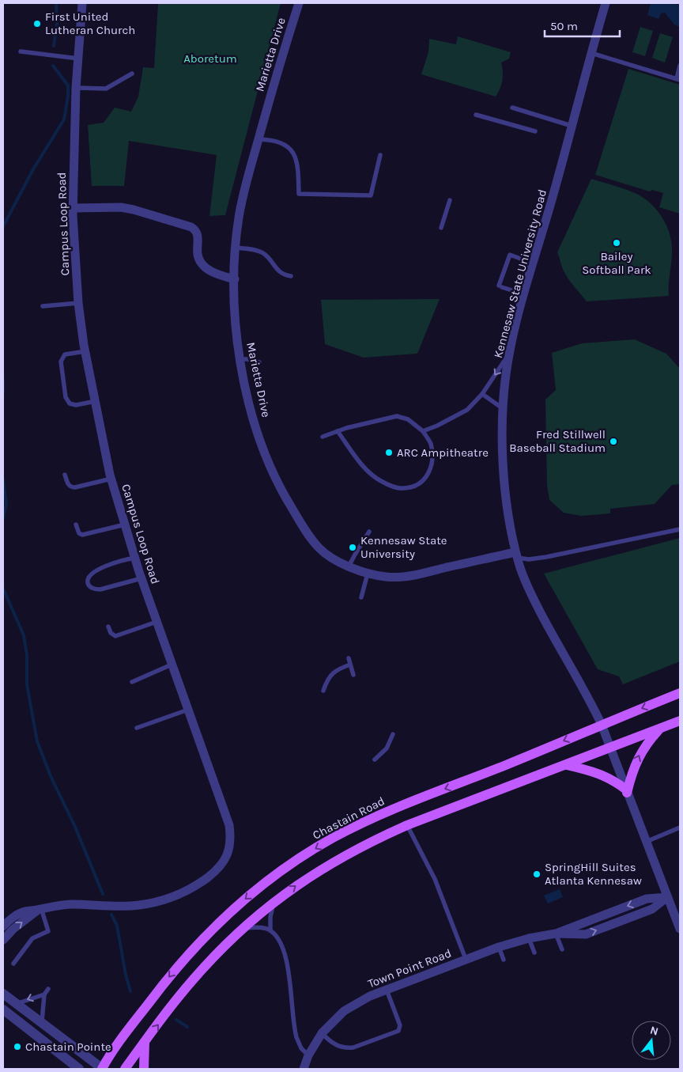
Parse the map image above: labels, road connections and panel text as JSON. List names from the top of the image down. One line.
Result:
{"streets":{"main road":["Chastain Road"],"street":["Marietta Drive","Campus Loop Road","Kennesaw State University Road","Town Point Road"]},"crossings":[["Marietta Drive","Kennesaw State University Road"],["Kennesaw State University Road","Chastain Road"],["Kennesaw State University Road","Town Point Road"]],"parks":["Aboretum"],"places":["First United Lutheran Church","Bailey Softball Park","Fred Stillwell Baseball Stadium","ARC Ampitheatre","Kennesaw State University","SpringHill Suites Atlanta Kennesaw","Chastain Pointe"],"scale_bar":"50 m","north":"top"}
